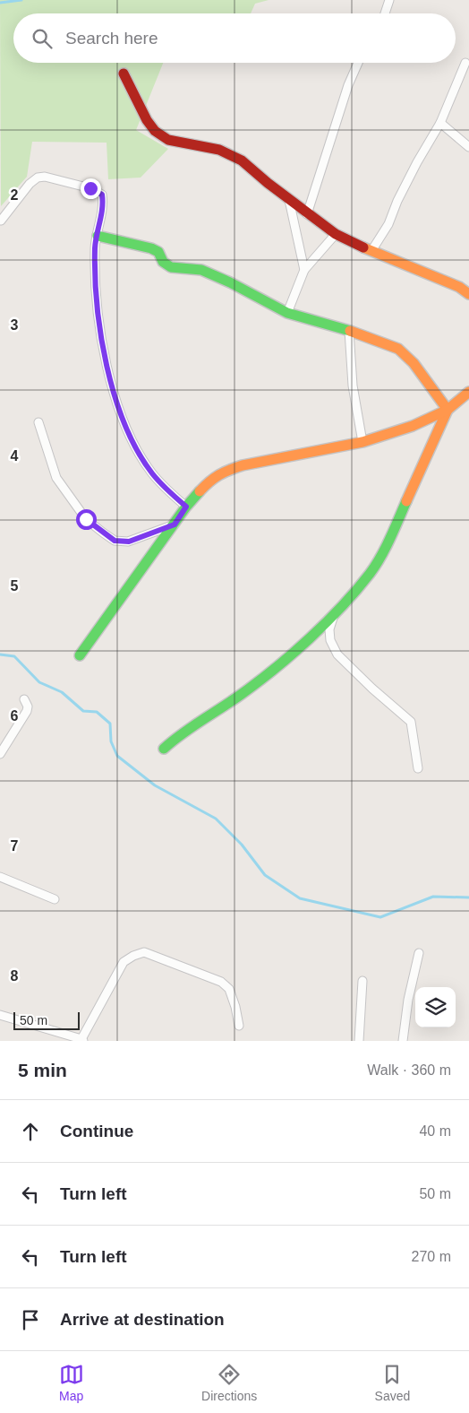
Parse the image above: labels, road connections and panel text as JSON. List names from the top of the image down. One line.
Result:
{"scale_bar":"50 m","page":{"search":"Search here","scale":"50 m","heading":["5 min","Walk · 360 m"],"list":[["Continue","40 m"],["Turn left","50 m"],["Turn left","270 m"],"Arrive at destination"],"nav":["Map","Directions","Saved"]},"grid":{"rows":["2","3","4","5","6","7","8"]}}
